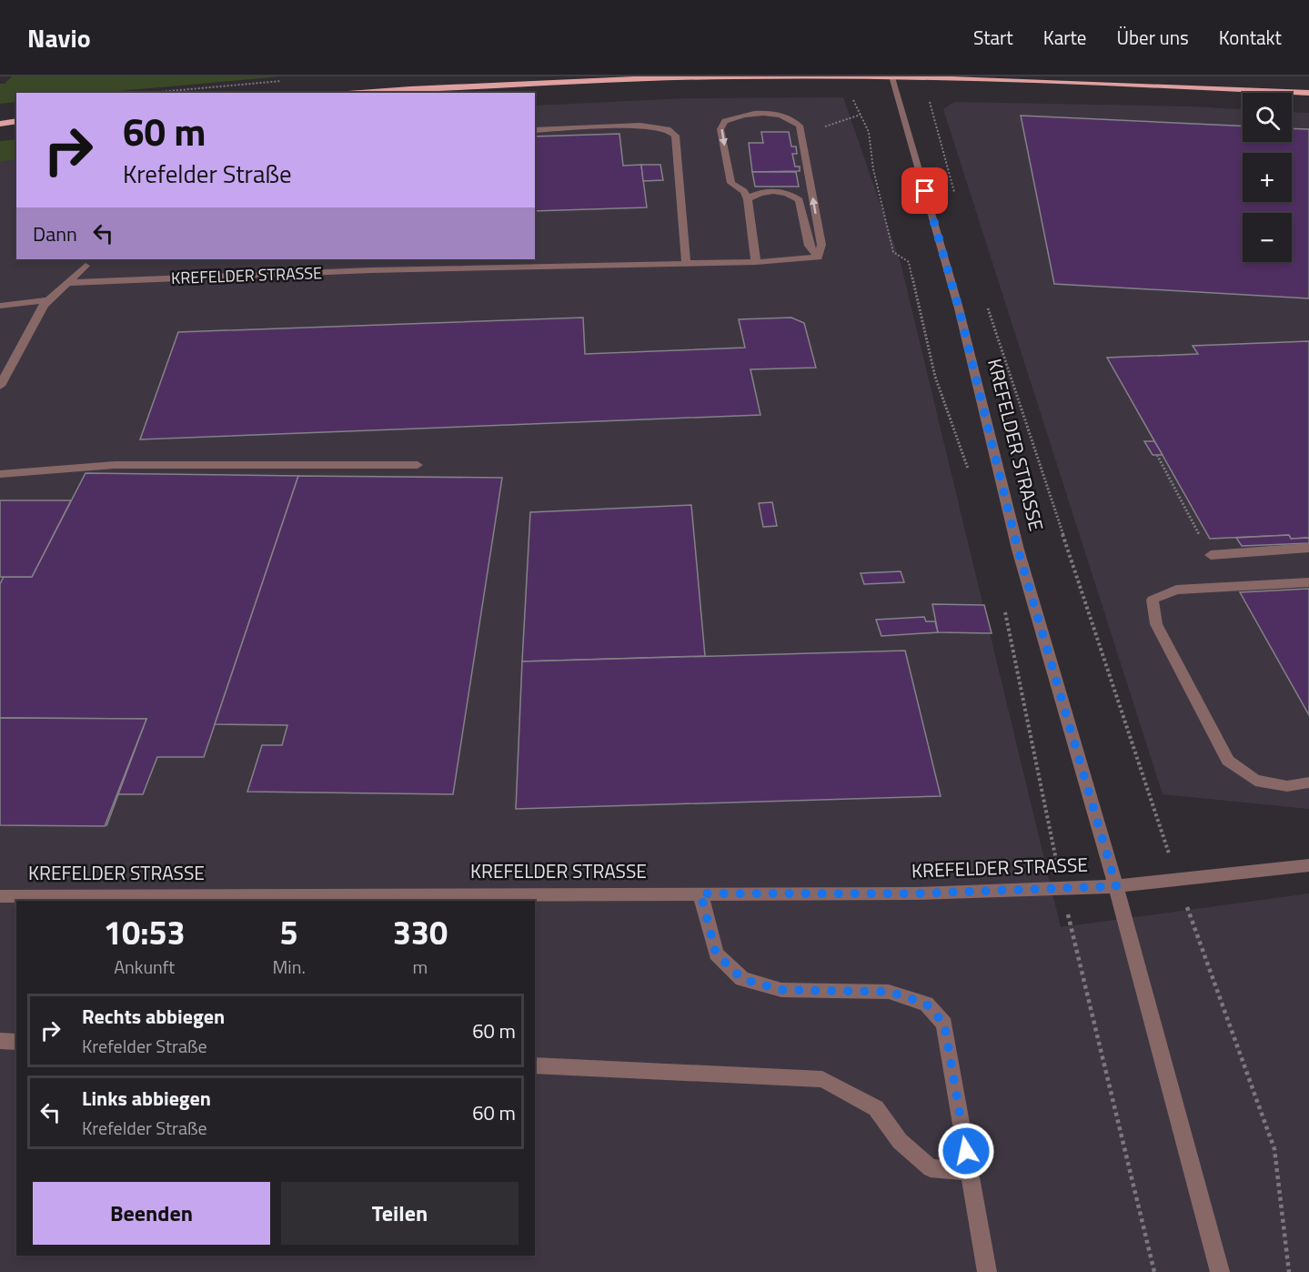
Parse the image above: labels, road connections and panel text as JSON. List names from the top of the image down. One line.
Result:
{"streets":{"street":["KREFELDER STRASSE"]},"page":{"header":"Navio","nav":["Start","Karte","Über uns","Kontakt"],"map_buttons":["+","−"],"turn":["60 m","Krefelder Straße"],"then":"Dann","eta":["10:53","Ankunft","5","Min.","330","m"],"list":[{"name":"Rechts abbiegen","note":"Krefelder Straße","value":"60 m"},{"name":"Links abbiegen","note":"Krefelder Straße","value":"60 m"}],"buttons":["Beenden","Teilen"]}}
